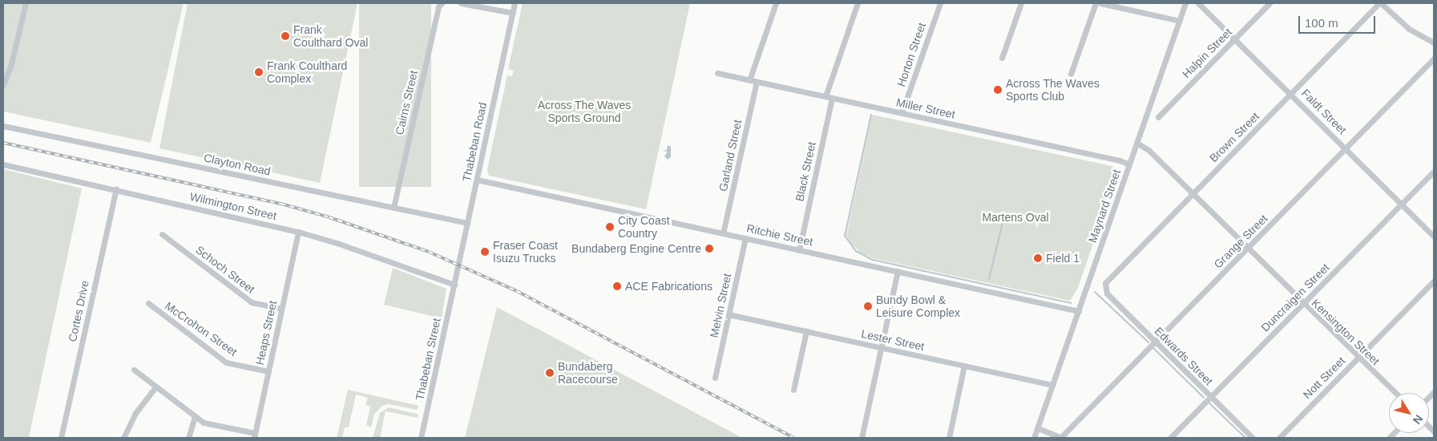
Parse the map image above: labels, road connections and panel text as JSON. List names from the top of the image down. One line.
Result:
{"streets":{"street":["Halpin Street","Horton Street","Cairns Street","Miller Street","Faldt Street","Brown Street","Thabeban Road","Garland Street","Clayton Road","Black Street","Wilmington Street","Maynard Street","Ritchie Street","Grange Street","Schoch Street","Duncraigen Street","Melvin Street","Cortes Drive","McCrohon Street","Kensington Street","Heaps Street","Lester Street","Edwards Street","Thabeban Street","Nott Street"]},"crossings":[["Halpin Street","Faldt Street"],["Horton Street","Miller Street"],["Cairns Street","Clayton Road"],["Miller Street","Garland Street"],["Miller Street","Black Street"],["Miller Street","Maynard Street"],["Faldt Street","Brown Street"],["Faldt Street","Grange Street"],["Faldt Street","Duncraigen Street"],["Brown Street","Kensington Street"],["Brown Street","Edwards Street"],["Thabeban Road","Clayton Road"],["Thabeban Road","Wilmington Street"],["Thabeban Road","Ritchie Street"],["Thabeban Road","Thabeban Street"],["Garland Street","Ritchie Street"],["Black Street","Ritchie Street"],["Wilmington Street","Cortes Drive"],["Wilmington Street","Heaps Street"],["Wilmington Street","Thabeban Street"],["Maynard Street","Ritchie Street"],["Maynard Street","Kensington Street"],["Maynard Street","Lester Street"],["Ritchie Street","Melvin Street"],["Grange Street","Kensington Street"],["Grange Street","Edwards Street"],["Schoch Street","Heaps Street"],["Duncraigen Street","Kensington Street"],["Duncraigen Street","Edwards Street"],["Melvin Street","Lester Street"],["McCrohon Street","Heaps Street"],["Kensington Street","Nott Street"]],"parks":["Across The Waves Sports Ground","Martens Oval"],"places":["Frank Coulthard Oval","Frank Coulthard Complex","Across The Waves Sports Club","City Coast Country","Bundaberg Engine Centre","Fraser Coast Isuzu Trucks","Field 1","ACE Fabrications","Bundy Bowl & Leisure Complex","Bundaberg Racecourse"],"scale_bar":"100 m","north":"bottom right"}
